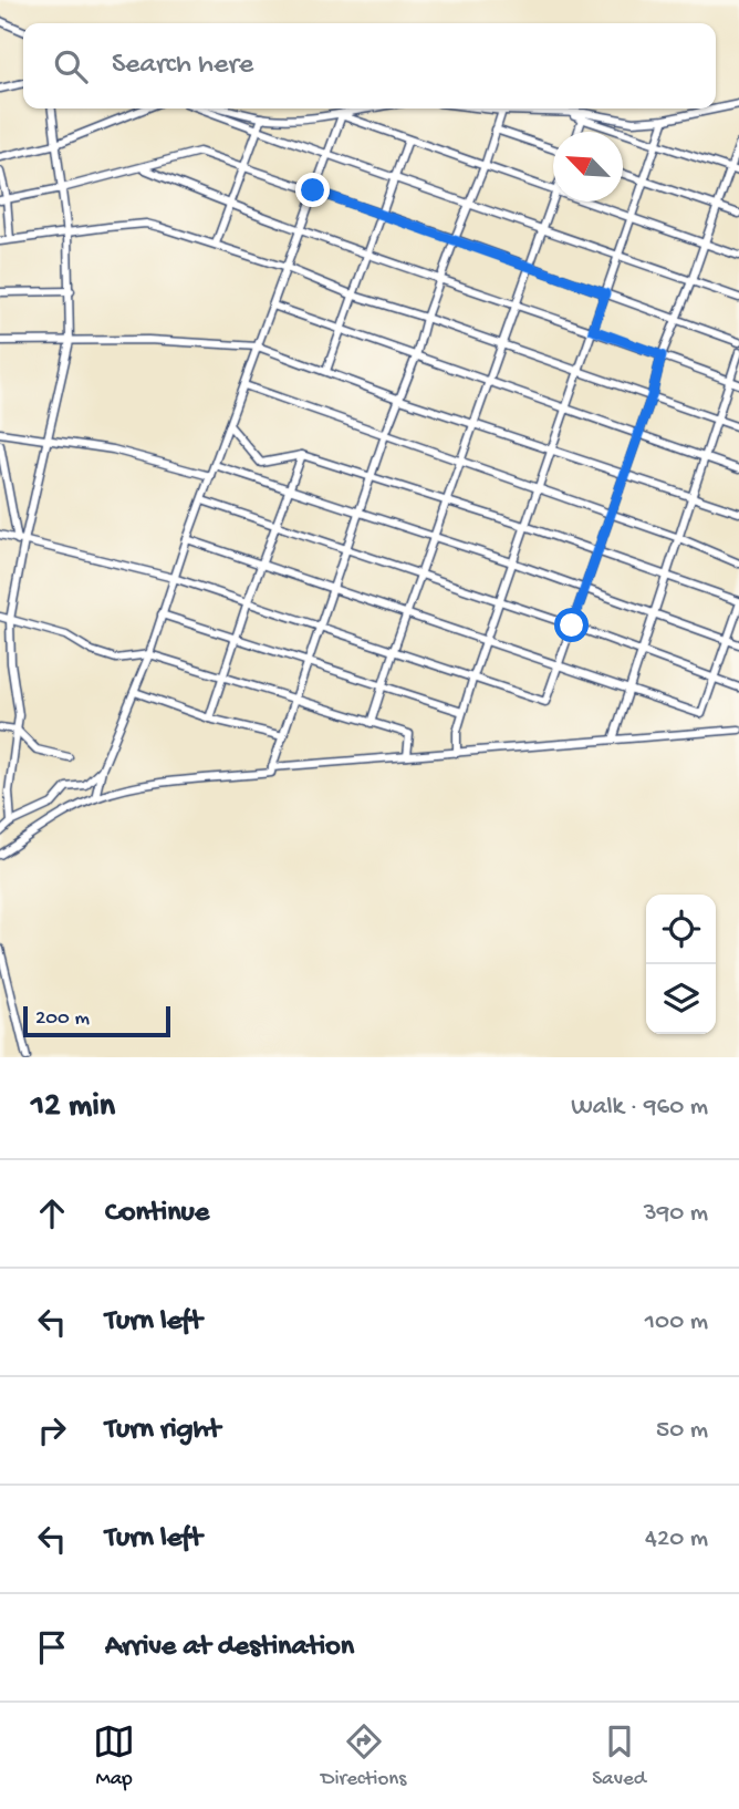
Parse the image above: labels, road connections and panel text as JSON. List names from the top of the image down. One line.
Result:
{"scale_bar":"200 m","north":"top left","page":{"search":"Search here","scale":"200 m","heading":["12 min","Walk · 960 m"],"list":[["Continue","390 m"],["Turn left","100 m"],["Turn right","50 m"],["Turn left","420 m"],"Arrive at destination"],"nav":["Map","Directions","Saved"]}}
